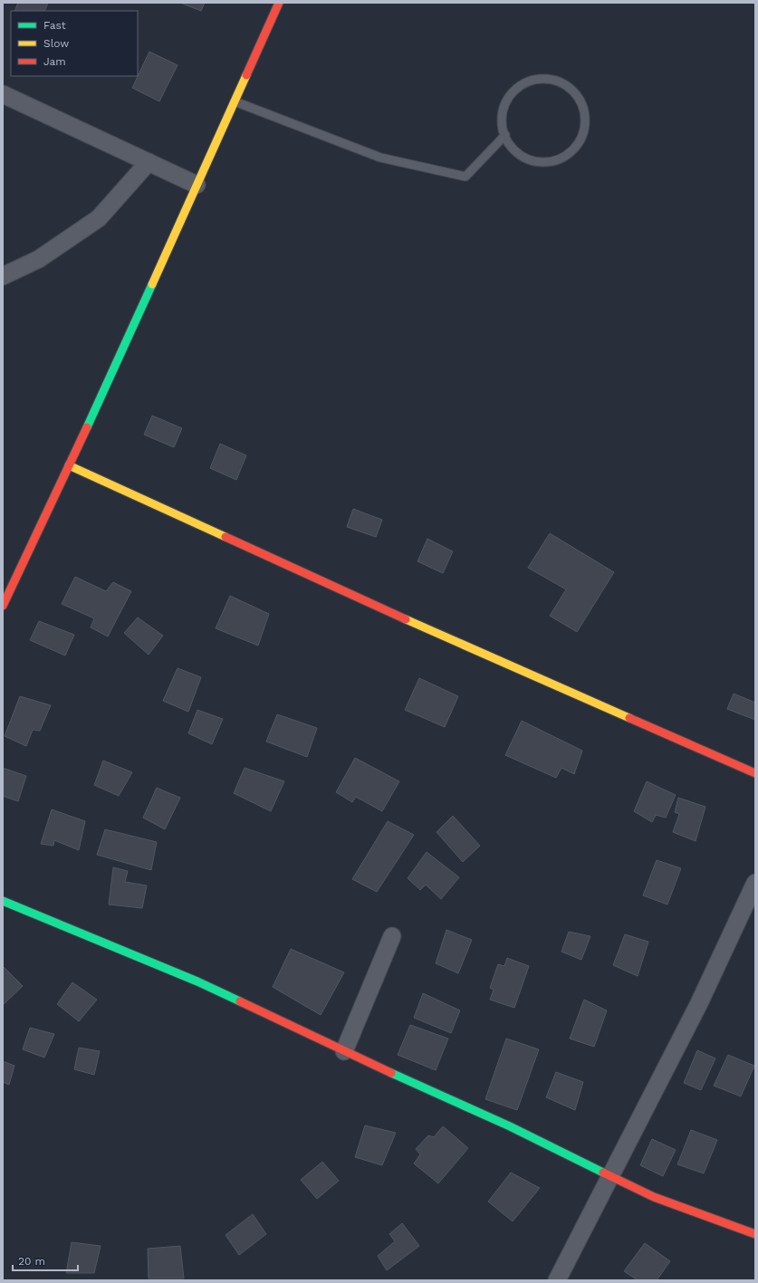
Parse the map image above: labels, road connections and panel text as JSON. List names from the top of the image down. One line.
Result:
{"legend":["Fast","Slow","Jam"],"scale_bar":"20 m"}
